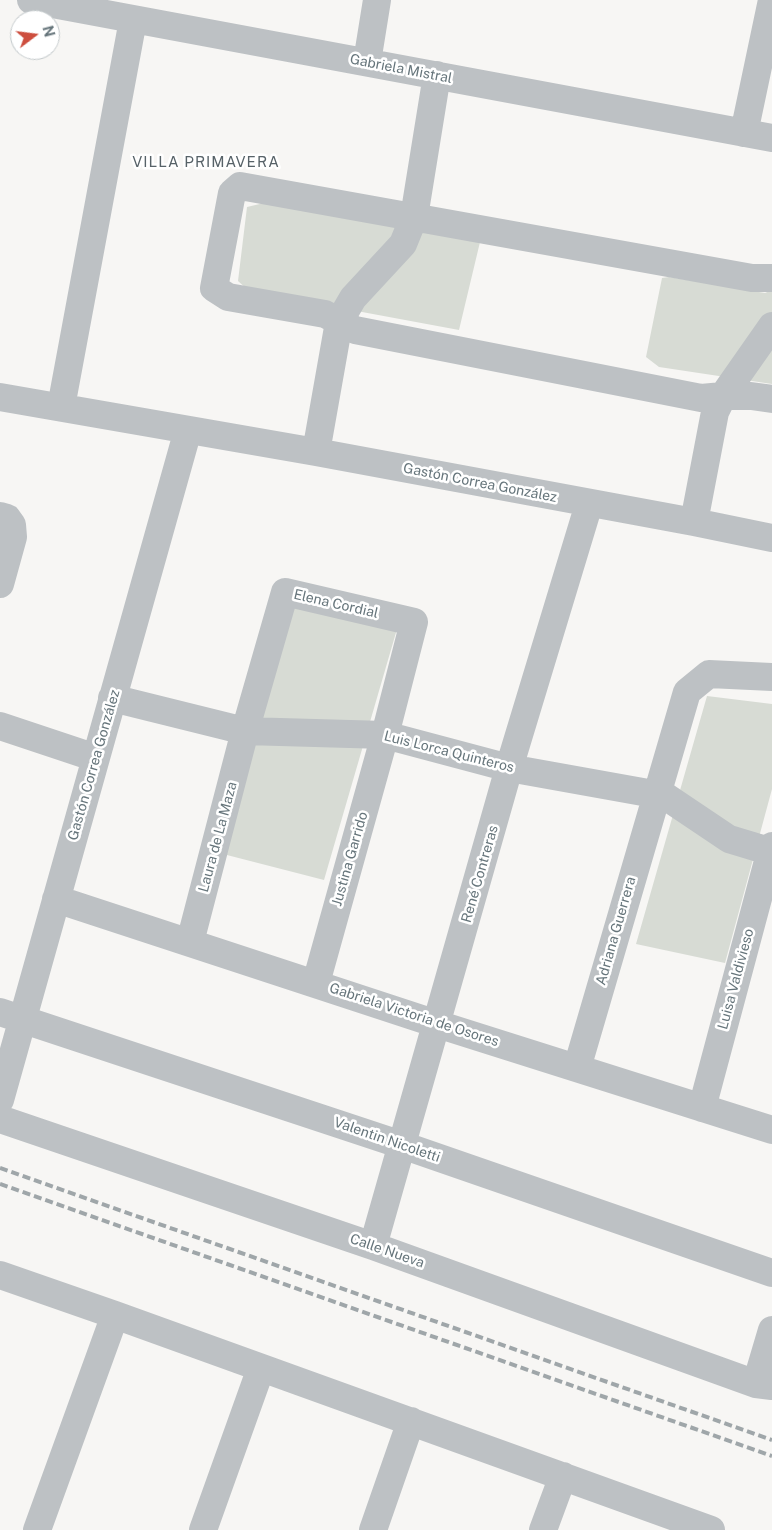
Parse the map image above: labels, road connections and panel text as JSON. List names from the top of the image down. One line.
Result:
{"streets":{"street":["Gabriela Mistral","Gastón Correa González","Elena Cordial","Luis Lorca Quinteros","Laura de La Maza","Justina Garrido","René Contreras","Adriana Guerrera","Luisa Valdivieso","Gabriela Victoria de Osores","Valentin Nicoletti","Calle Nueva"]},"crossings":[["Gastón Correa González","Luis Lorca Quinteros"],["Gastón Correa González","René Contreras"],["Gastón Correa González","Gabriela Victoria de Osores"],["Gastón Correa González","Valentin Nicoletti"],["Elena Cordial","Luis Lorca Quinteros"],["Elena Cordial","Laura de La Maza"],["Elena Cordial","Justina Garrido"],["Luis Lorca Quinteros","Laura de La Maza"],["Luis Lorca Quinteros","Justina Garrido"],["Luis Lorca Quinteros","René Contreras"],["Luis Lorca Quinteros","Adriana Guerrera"],["Luis Lorca Quinteros","Luisa Valdivieso"],["Laura de La Maza","Gabriela Victoria de Osores"],["Justina Garrido","Gabriela Victoria de Osores"],["René Contreras","Gabriela Victoria de Osores"],["René Contreras","Valentin Nicoletti"],["René Contreras","Calle Nueva"],["Adriana Guerrera","Gabriela Victoria de Osores"],["Luisa Valdivieso","Gabriela Victoria de Osores"]],"districts":["VILLA PRIMAVERA"],"north":"right"}
